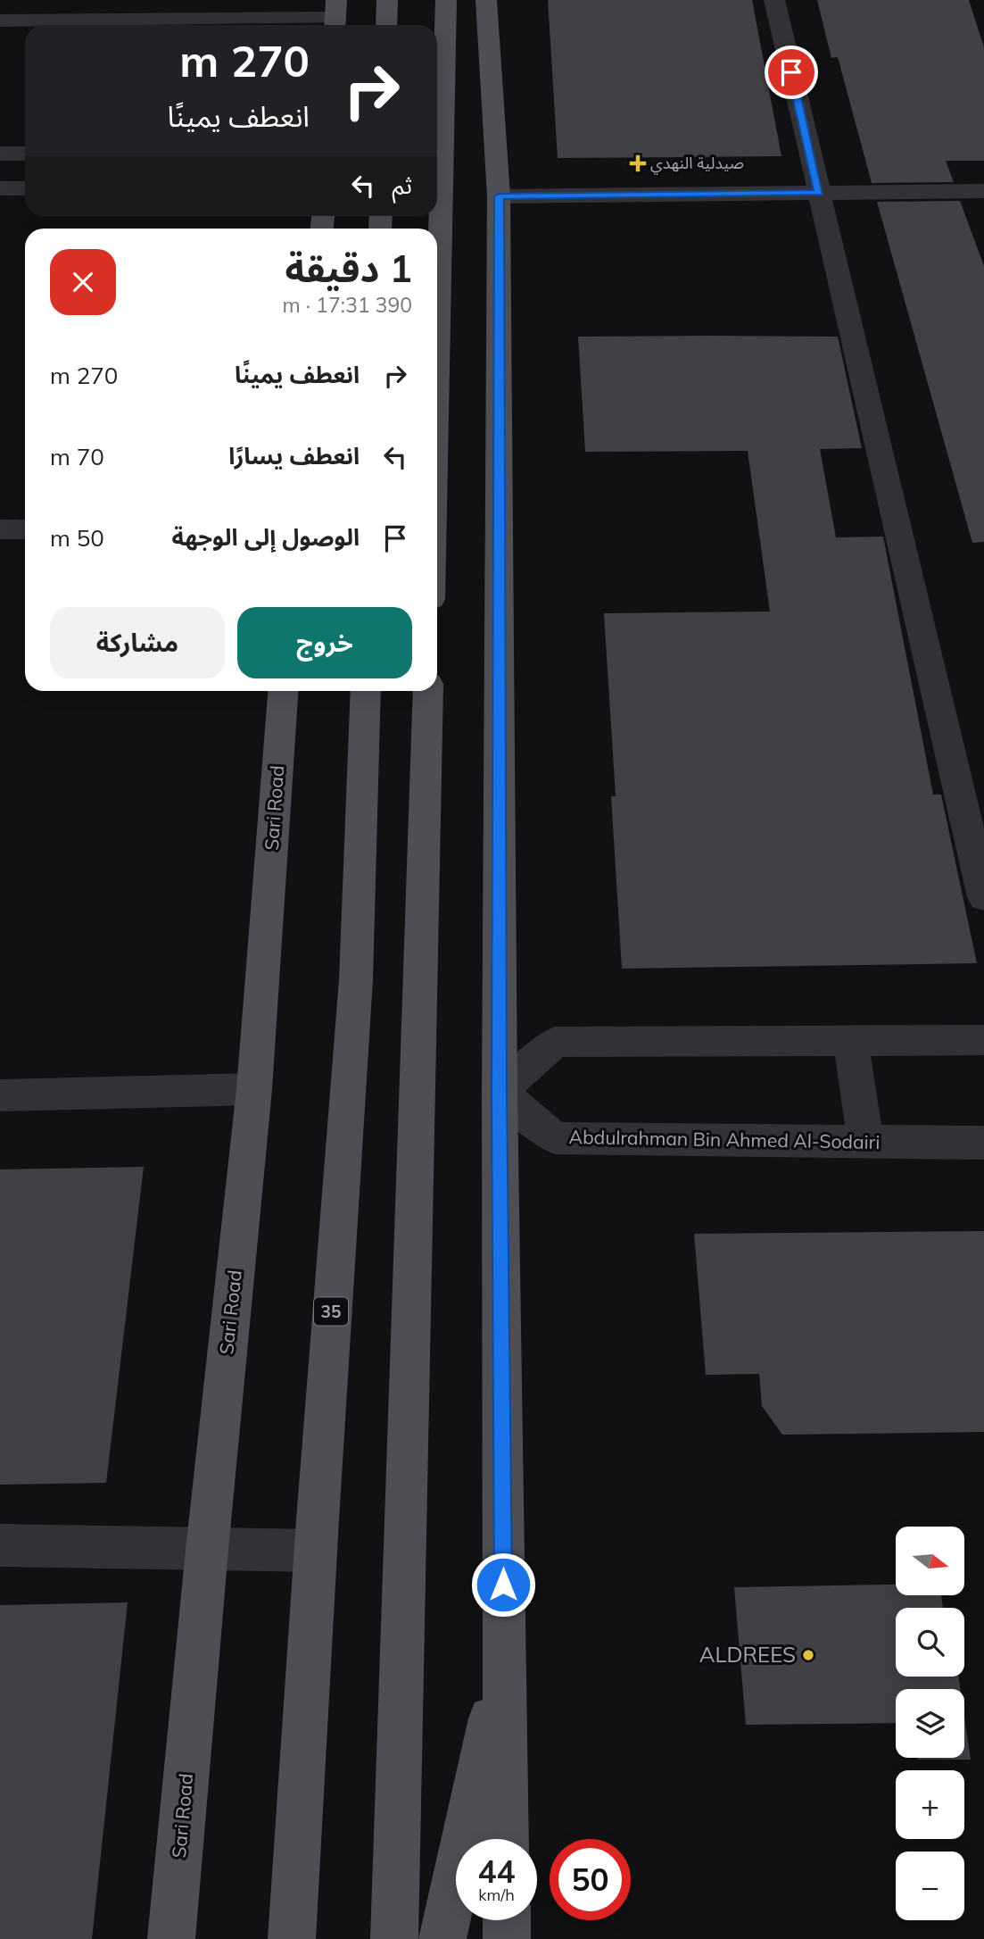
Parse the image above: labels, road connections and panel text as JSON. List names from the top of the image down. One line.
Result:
{"streets":{"main road":["Sari Road","35"],"street":["Abdulrahman Bin Ahmed Al-Sodairi"]},"places":{"health":["صيدلية النهدي"],"other":["ALDREES"]},"north":"right","page":{"turn":["270 m","انعطف يمينًا"],"then":"ثم","heading":["1 دقيقة","390 m · 17:31"],"list":[{"name":"انعطف يمينًا","value":"270 m"},{"name":"انعطف يسارًا","value":"70 m"},{"name":"الوصول إلى الوجهة","value":"50 m"}],"buttons":["خروج","مشاركة"],"map_buttons":["+","−"],"speed":"44 km/h","limit":"50"}}
